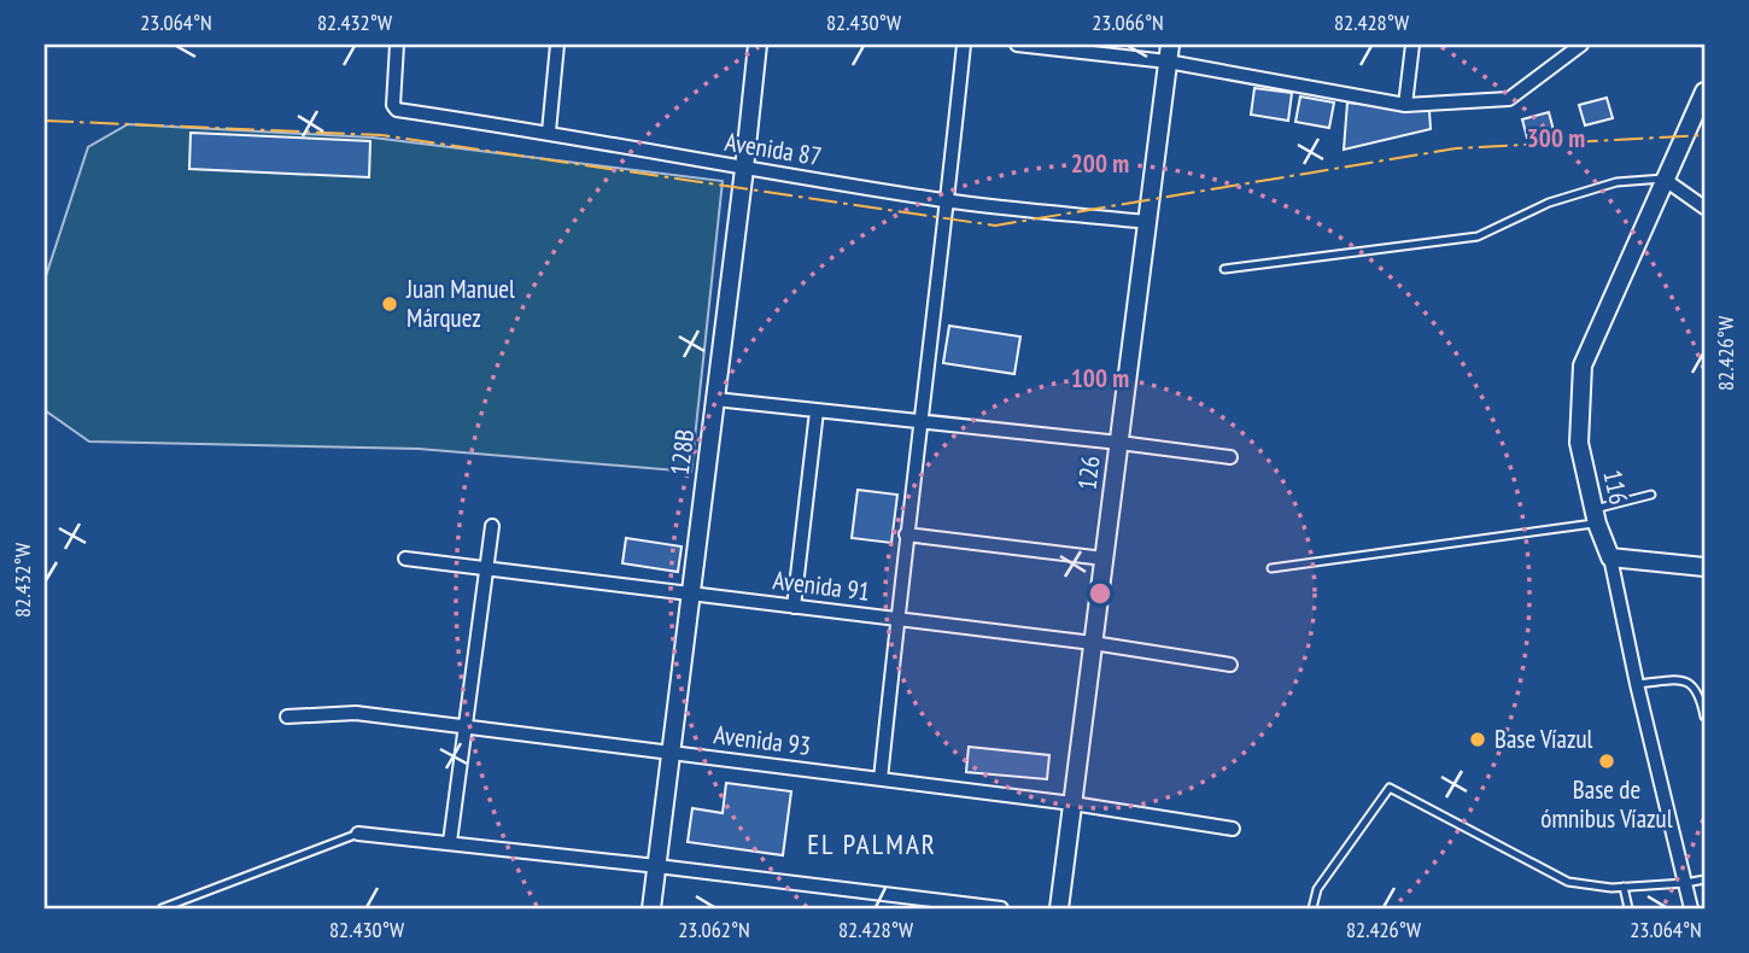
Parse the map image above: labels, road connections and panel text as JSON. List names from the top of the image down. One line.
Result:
{"streets":{"street":["Avenida 87","128B","126","116","Avenida 91","Avenida 93"]},"crossings":[["Avenida 87","128B"],["Avenida 87","126"],["128B","Avenida 91"],["128B","Avenida 93"],["126","Avenida 91"],["126","Avenida 93"]],"districts":["EL PALMAR"],"places":["Juan Manuel Márquez","Base Víazul","Base de ómnibus Víazul"],"coordinates":["23.064°N","82.432°W","82.430°W","23.066°N","82.428°W","82.426°W","23.062°N"],"rings":["300 m","200 m","100 m"]}
